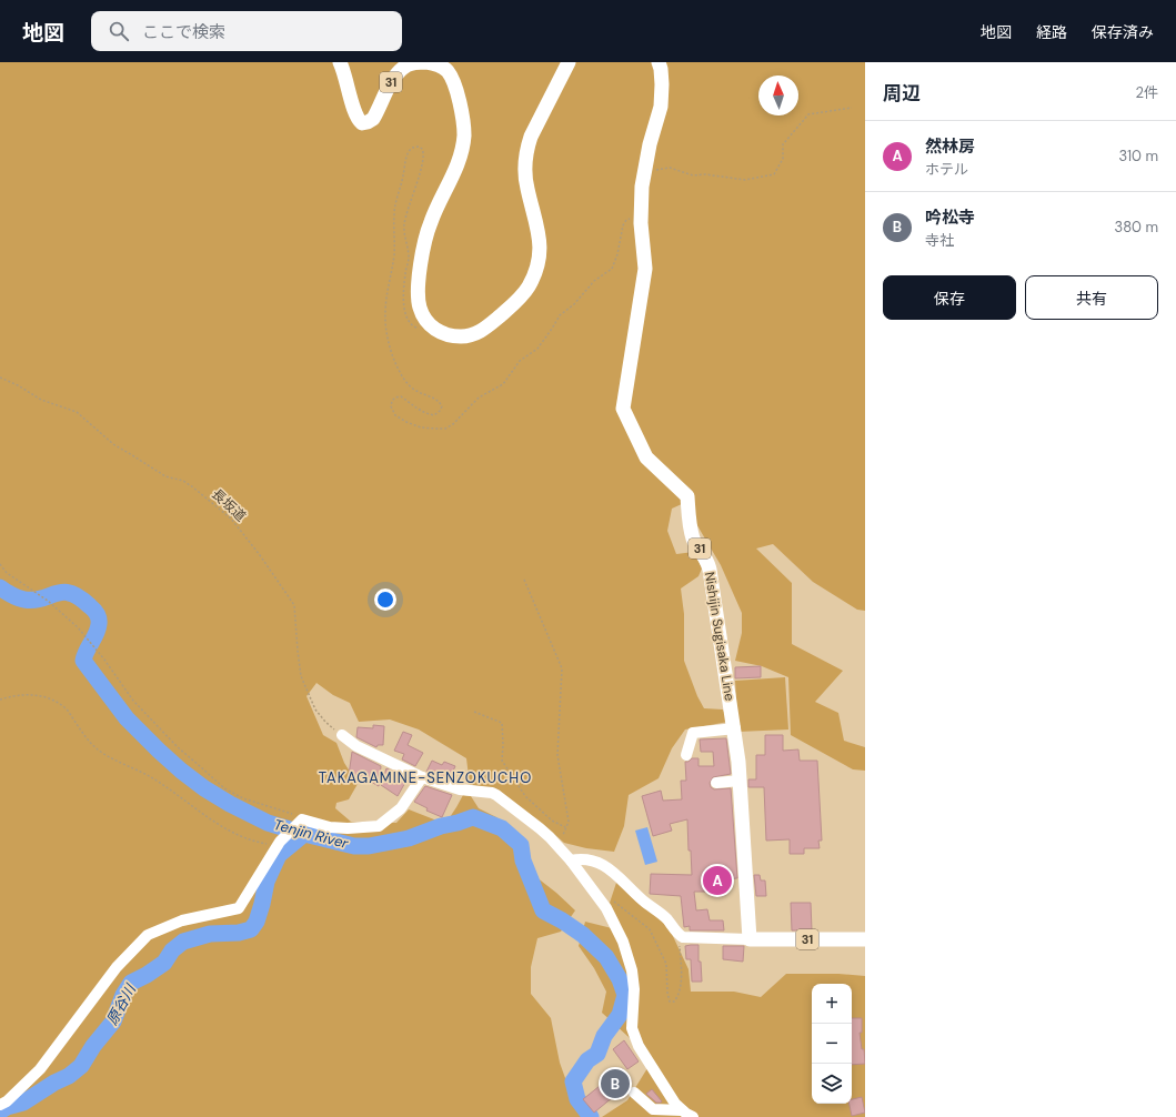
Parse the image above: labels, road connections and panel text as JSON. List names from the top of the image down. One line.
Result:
{"streets":{"main road":["31","Nishijin Sugisaka Line"],"path":["長坂道"]},"crossings":[["31","Nishijin Sugisaka Line"]],"districts":["TAKAGAMINE-SENZOKUCHO"],"water":["Tenjin River","原谷川"],"north":"top","page":{"header":"地図","search":"ここで検索","nav":["地図","経路","保存済み"],"heading":["周辺","2件"],"list":[{"mark":"A","name":"然林房","note":"ホテル","value":"310 m"},{"mark":"B","name":"吟松寺","note":"寺社","value":"380 m"}],"buttons":["保存","共有"],"pins":["A","B"],"map_buttons":["+","−"]}}
